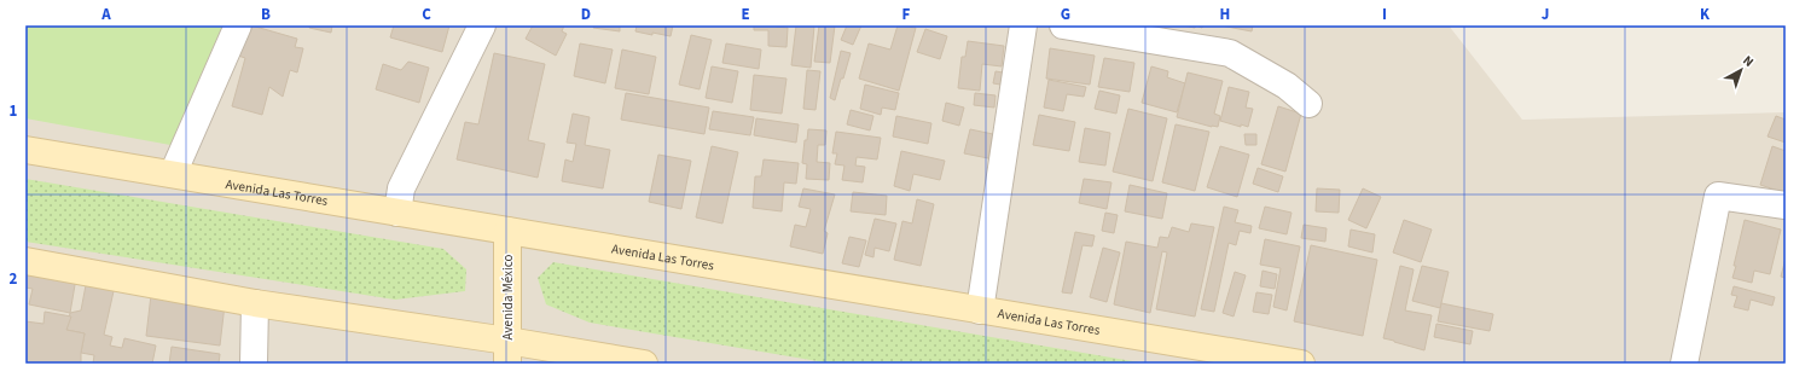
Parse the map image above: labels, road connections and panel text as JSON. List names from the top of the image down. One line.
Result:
{"streets":{"street":["Avenida Las Torres","Avenida México"]},"crossings":[["Avenida Las Torres","Avenida México"]],"north":"top right","grid":{"columns":["A","B","C","D","E","F","G","H","I","J","K"],"rows":["1","2"]}}
